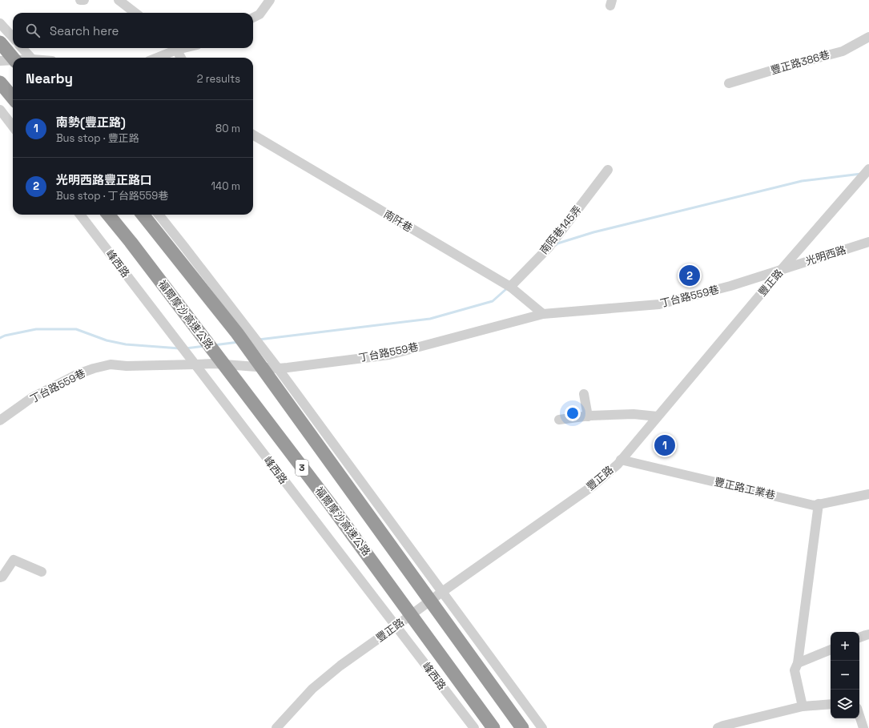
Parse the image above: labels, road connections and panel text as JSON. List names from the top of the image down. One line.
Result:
{"streets":{"highway":["福爾摩沙高速公路","3"],"street":["豐正路386巷","南阡巷","南陌巷145弄","光明西路","峰西路","豐正路","丁台路559巷","豐正路工業巷"]},"crossings":[["南阡巷","南陌巷145弄"],["南阡巷","丁台路559巷"],["光明西路","豐正路"],["光明西路","丁台路559巷"],["峰西路","豐正路"],["峰西路","丁台路559巷"],["豐正路","丁台路559巷"],["豐正路","豐正路工業巷"]],"page":{"search":"Search here","heading":["Nearby","2 results"],"list":[{"mark":"1","name":"南勢(豐正路)","note":"Bus stop · 豐正路","value":"80 m"},{"mark":"2","name":"光明西路豐正路口","note":"Bus stop · 丁台路559巷","value":"140 m"}],"pins":["2","1"],"map_buttons":["+","−"]}}
